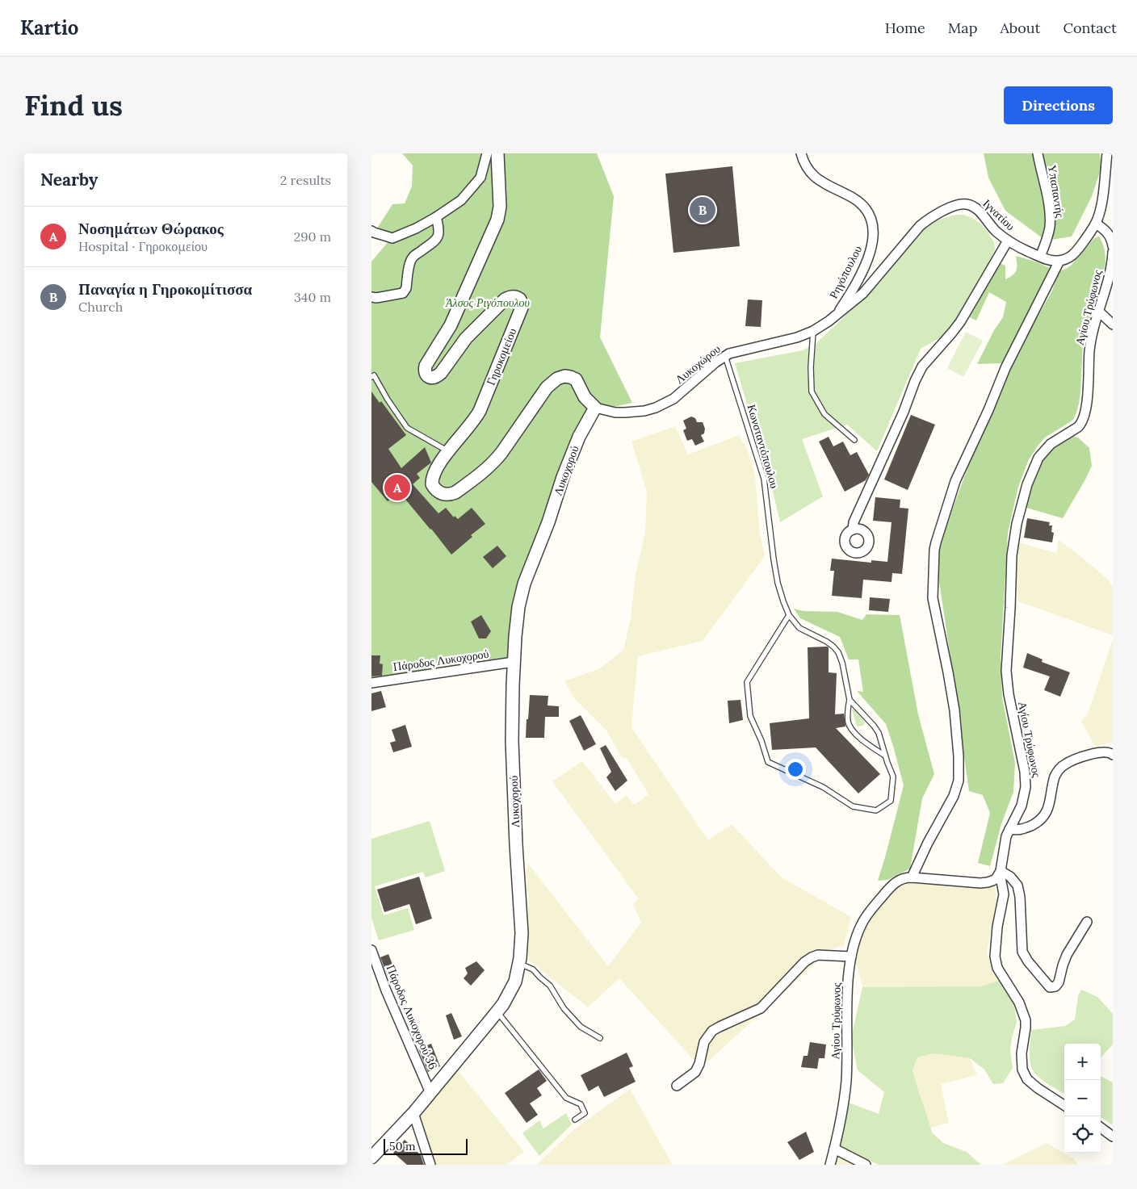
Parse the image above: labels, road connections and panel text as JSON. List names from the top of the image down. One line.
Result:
{"streets":{"street":["Υπαπαντής","Ιγνατίου","Ρηγόπουλου","Αγίου Τρύφωνος","Γηροκομείου","Λυκοχώρου","Λυκοχορού","Πάροδος Λυκοχορού","Πάροδος Λυκοχορού 36"],"lane":["Κωνσταντόπουλου"]},"crossings":[["Υπαπαντής","Ιγνατίου"],["Ιγνατίου","Ρηγόπουλου"],["Ιγνατίου","Λυκοχώρου"],["Ρηγόπουλου","Λυκοχώρου"],["Γηροκομείου","Λυκοχώρου"],["Γηροκομείου","Λυκοχορού"],["Λυκοχώρου","Κωνσταντόπουλου"],["Λυκοχώρου","Λυκοχορού"],["Λυκοχορού","Πάροδος Λυκοχορού"],["Λυκοχορού","Πάροδος Λυκοχορού 36"]],"parks":["Άλσος Ριγόπουλου"],"scale_bar":"50 m","page":{"header":"Kartio","nav":["Home","Map","About","Contact"],"buttons":"Directions","title":"Find us","heading":["Nearby","2 results"],"pins":["B","A"],"list":[{"mark":"A","name":"Νοσημάτων Θώρακος","note":"Hospital · Γηροκομείου","value":"290 m"},{"mark":"B","name":"Παναγία η Γηροκομίτισσα","note":"Church","value":"340 m"}],"map_buttons":["+","−"],"scale":"50 m"}}
